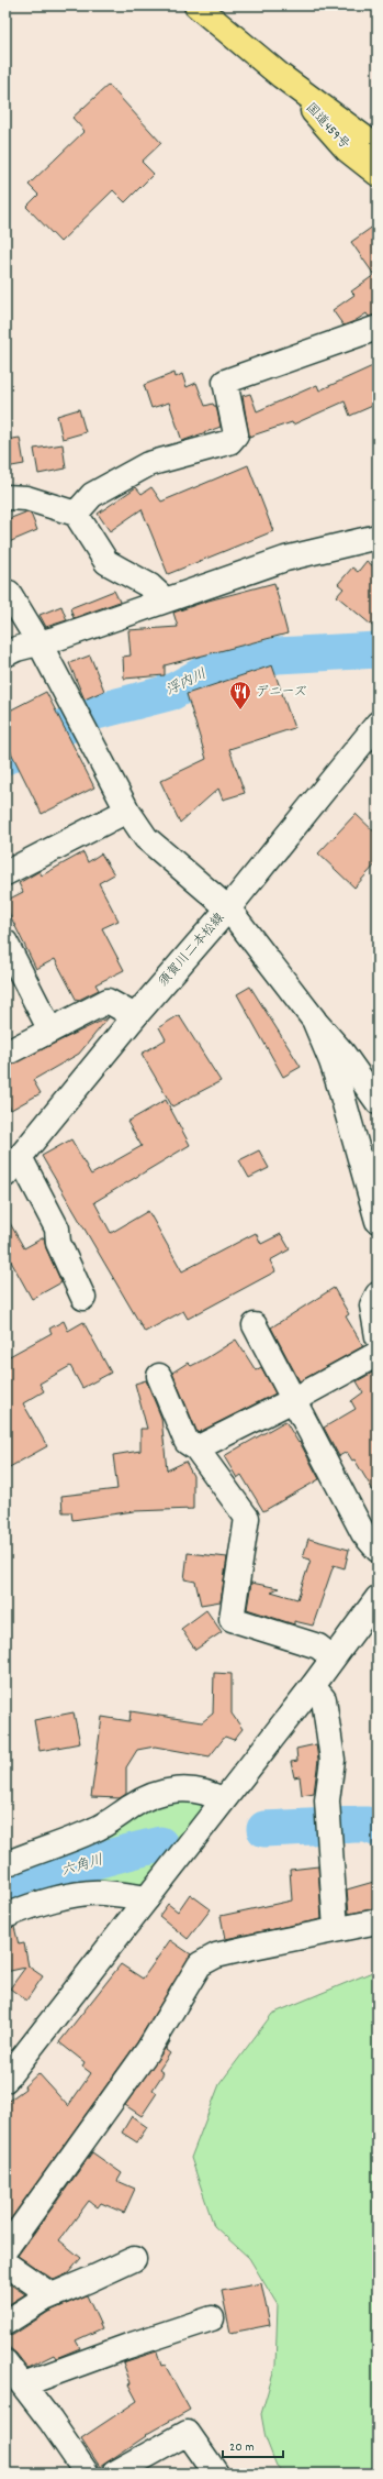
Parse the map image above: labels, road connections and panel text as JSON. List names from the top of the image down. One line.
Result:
{"streets":{"highway":["国道459号"],"street":["須賀川二本松線"]},"water":["浮内川","六角川"],"places":{"restaurant":["デニーズ"]},"scale_bar":"20 m"}
